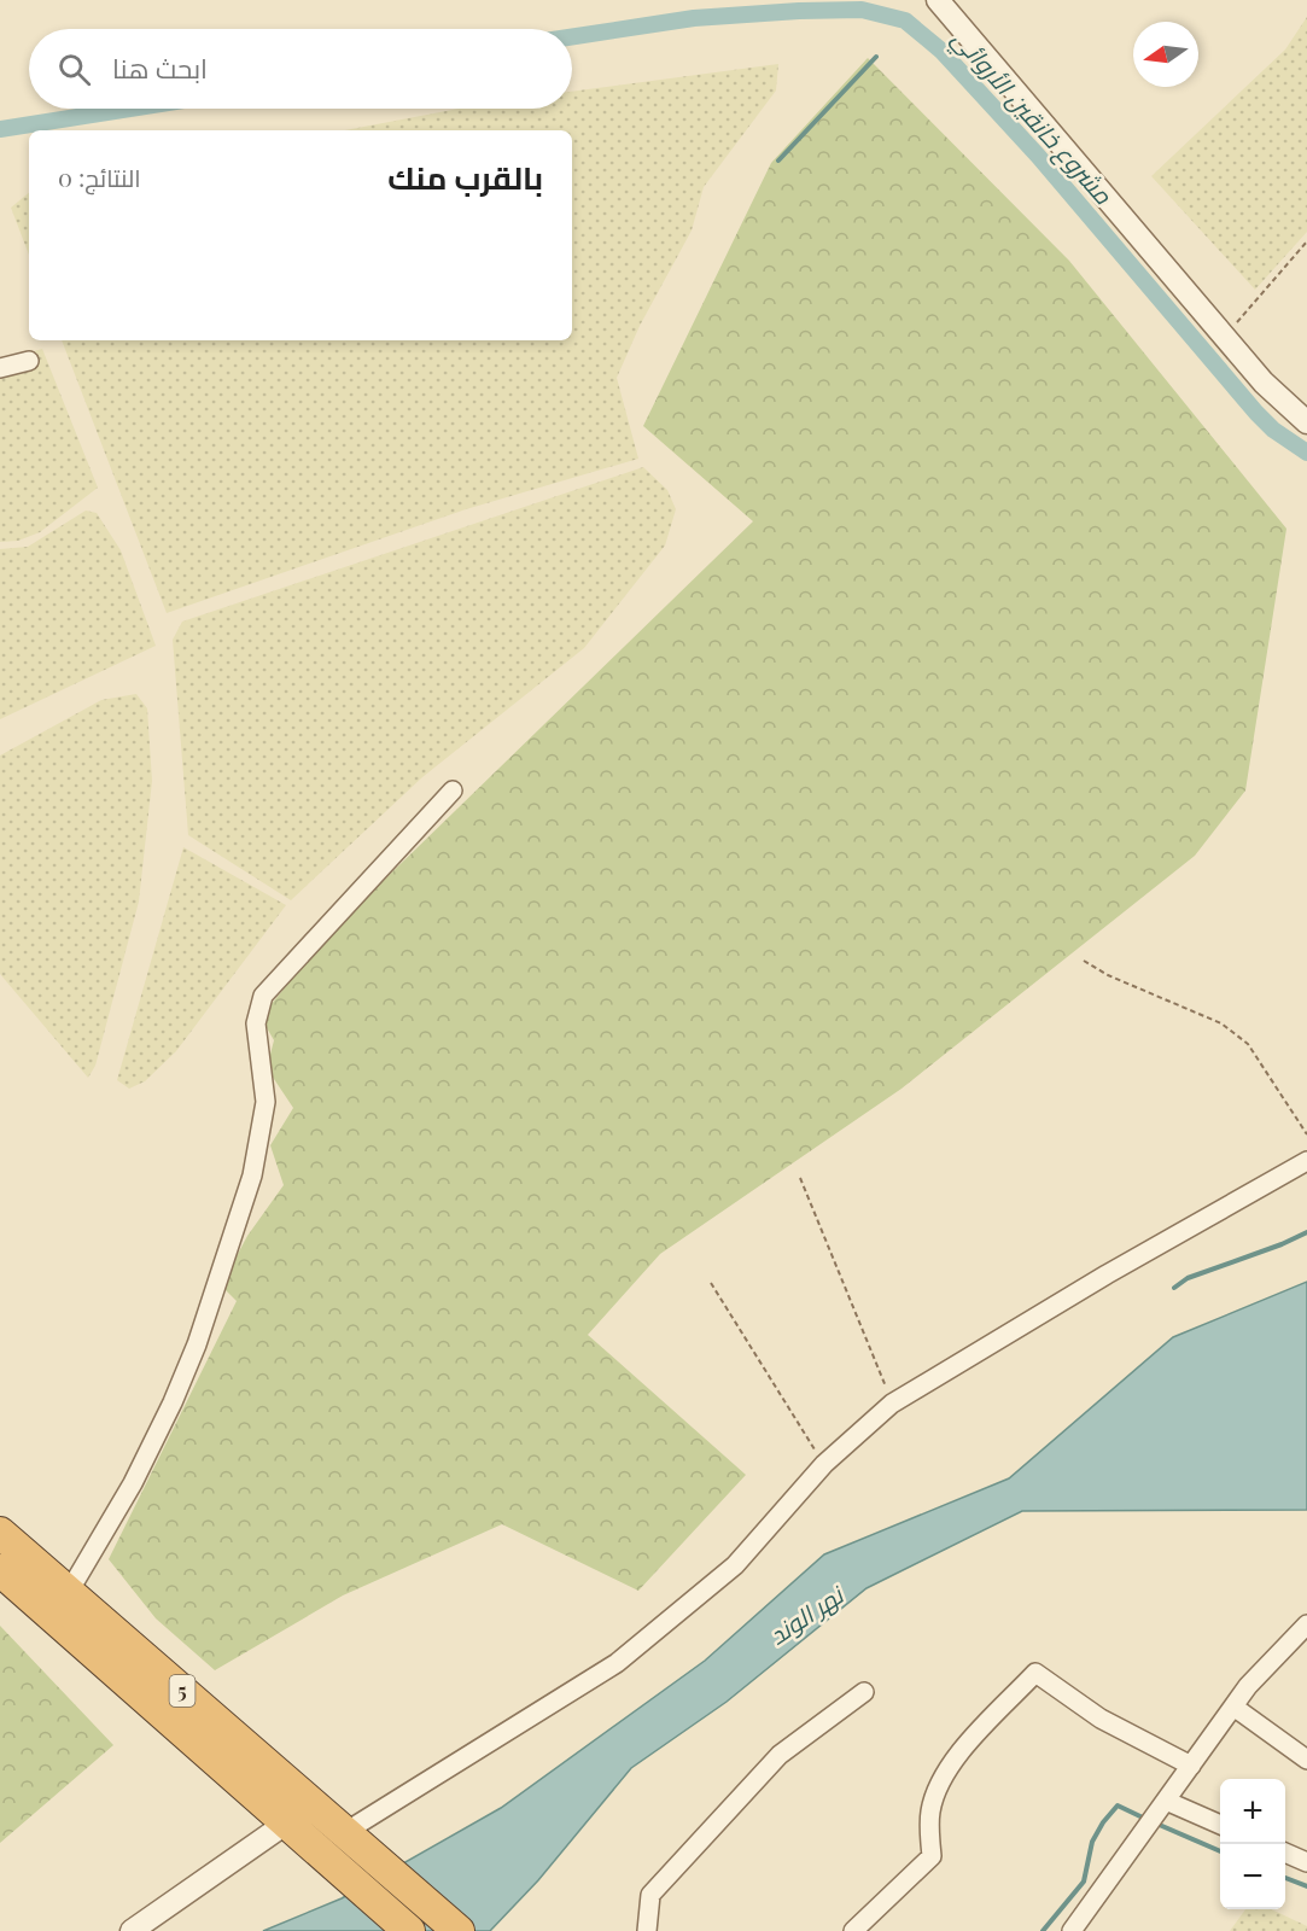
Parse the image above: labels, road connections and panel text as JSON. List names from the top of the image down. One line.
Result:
{"streets":{"highway":["5"]},"water":["مشروع خانقين الأروائي","نهر الوند"],"north":"left","page":{"search":"ابحث هنا","heading":["بالقرب منك","النتائج: 0"],"map_buttons":["+","−"]}}
